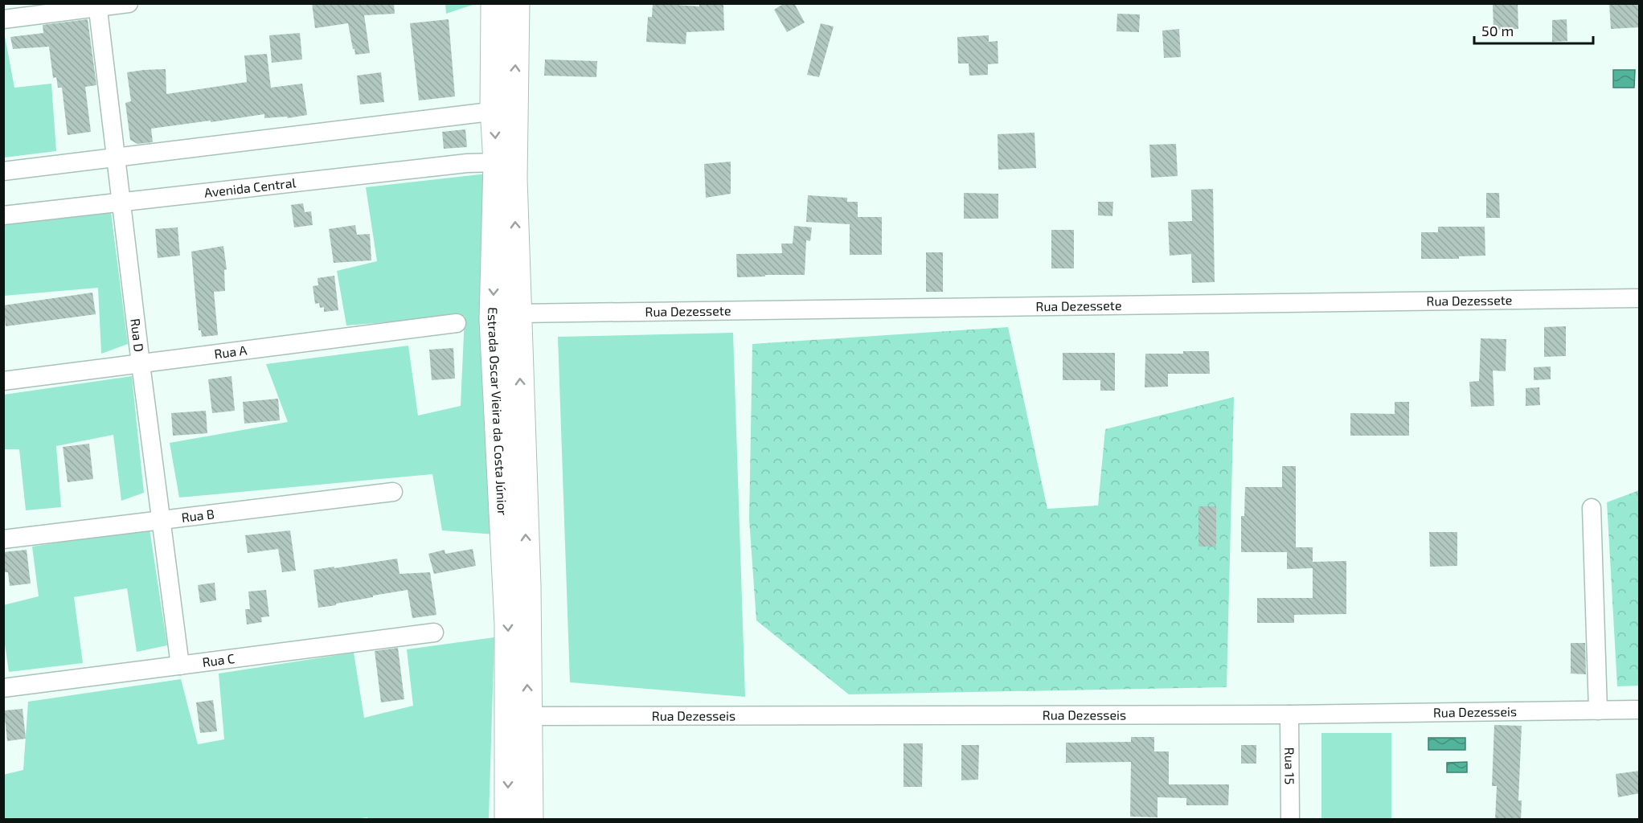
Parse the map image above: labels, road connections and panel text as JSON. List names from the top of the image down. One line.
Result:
{"streets":{"main road":["Estrada Oscar Vieira da Costa Júnior"],"street":["Avenida Central","Rua Dezessete","Rua D","Rua A","Rua B","Rua C","Rua Dezesseis","Rua 15"]},"crossings":[["Avenida Central","Rua D"],["Avenida Central","Estrada Oscar Vieira da Costa Júnior"],["Rua Dezessete","Estrada Oscar Vieira da Costa Júnior"],["Rua D","Rua A"],["Rua D","Rua B"],["Rua D","Rua C"],["Estrada Oscar Vieira da Costa Júnior","Rua Dezesseis"],["Rua Dezesseis","Rua 15"]],"scale_bar":"50 m"}
